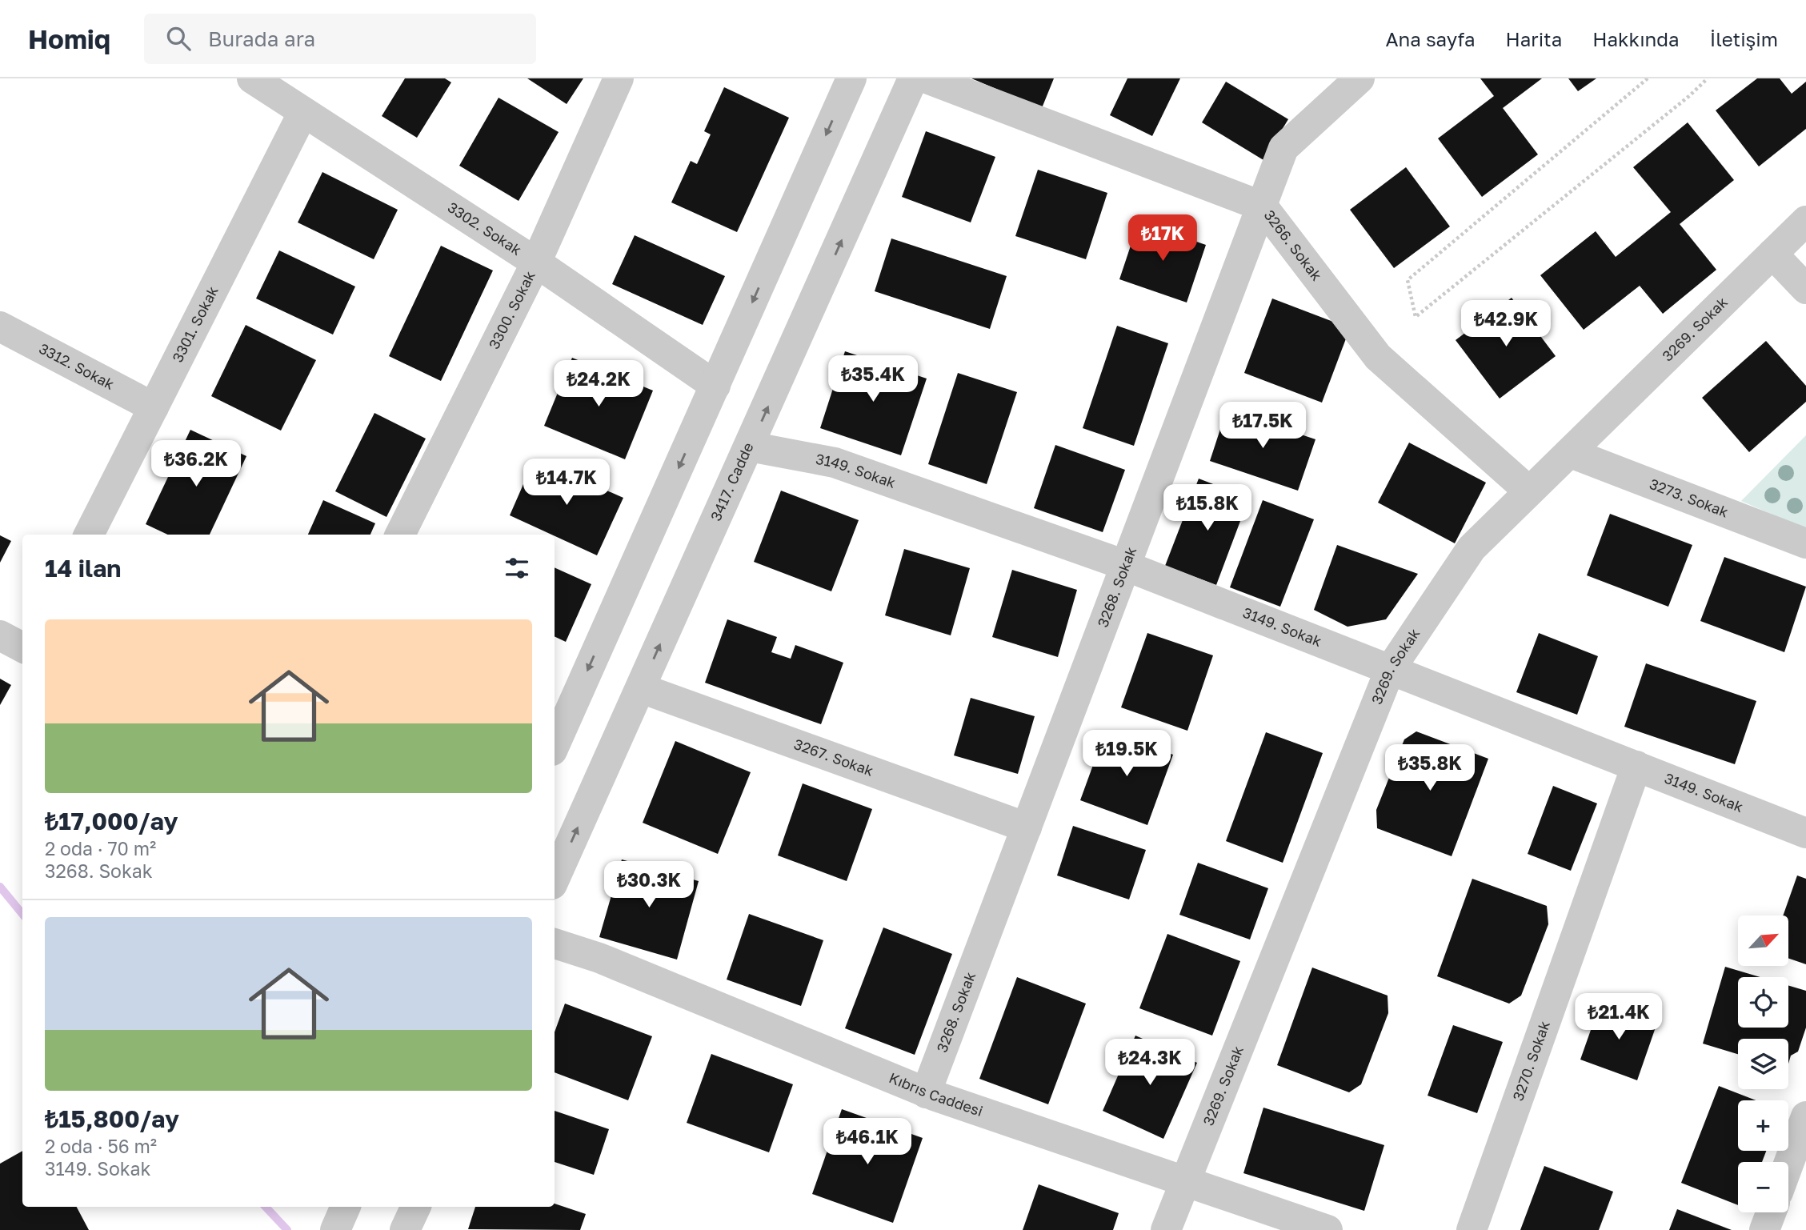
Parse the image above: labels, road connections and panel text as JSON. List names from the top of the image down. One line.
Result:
{"streets":{"street":["3302. Sokak","3266. Sokak","3300. Sokak","3301. Sokak","3269. Sokak","3312. Sokak","3149. Sokak","3417. Cadde","3273. Sokak","3268. Sokak","3267. Sokak","3270. Sokak","Kıbrıs Caddesi"]},"crossings":[["3302. Sokak","3300. Sokak"],["3302. Sokak","3301. Sokak"],["3266. Sokak","3269. Sokak"],["3266. Sokak","3268. Sokak"],["3301. Sokak","3312. Sokak"],["3269. Sokak","3149. Sokak"],["3269. Sokak","3273. Sokak"],["3269. Sokak","Kıbrıs Caddesi"],["3149. Sokak","3417. Cadde"],["3149. Sokak","3268. Sokak"],["3149. Sokak","3270. Sokak"],["3417. Cadde","3267. Sokak"],["3268. Sokak","3267. Sokak"],["3268. Sokak","Kıbrıs Caddesi"]],"north":"top right","page":{"header":"Homiq","search":"Burada ara","nav":["Ana sayfa","Harita","Hakkında","İletişim"],"price":["₺17K","₺42.9K","₺35.4K","₺24.2K","₺17.5K","₺36.2K","₺14.7K","₺15.8K","₺19.5K","₺35.8K","₺30.3K","₺21.4K","₺24.3K","₺46.1K"],"heading":"14 ilan","list":[{"name":"₺17,000/ay","note":"2 oda · 70 m² · 3268. Sokak"},{"name":"₺15,800/ay","note":"2 oda · 56 m² · 3149. Sokak"}],"map_buttons":["+","−"]}}
